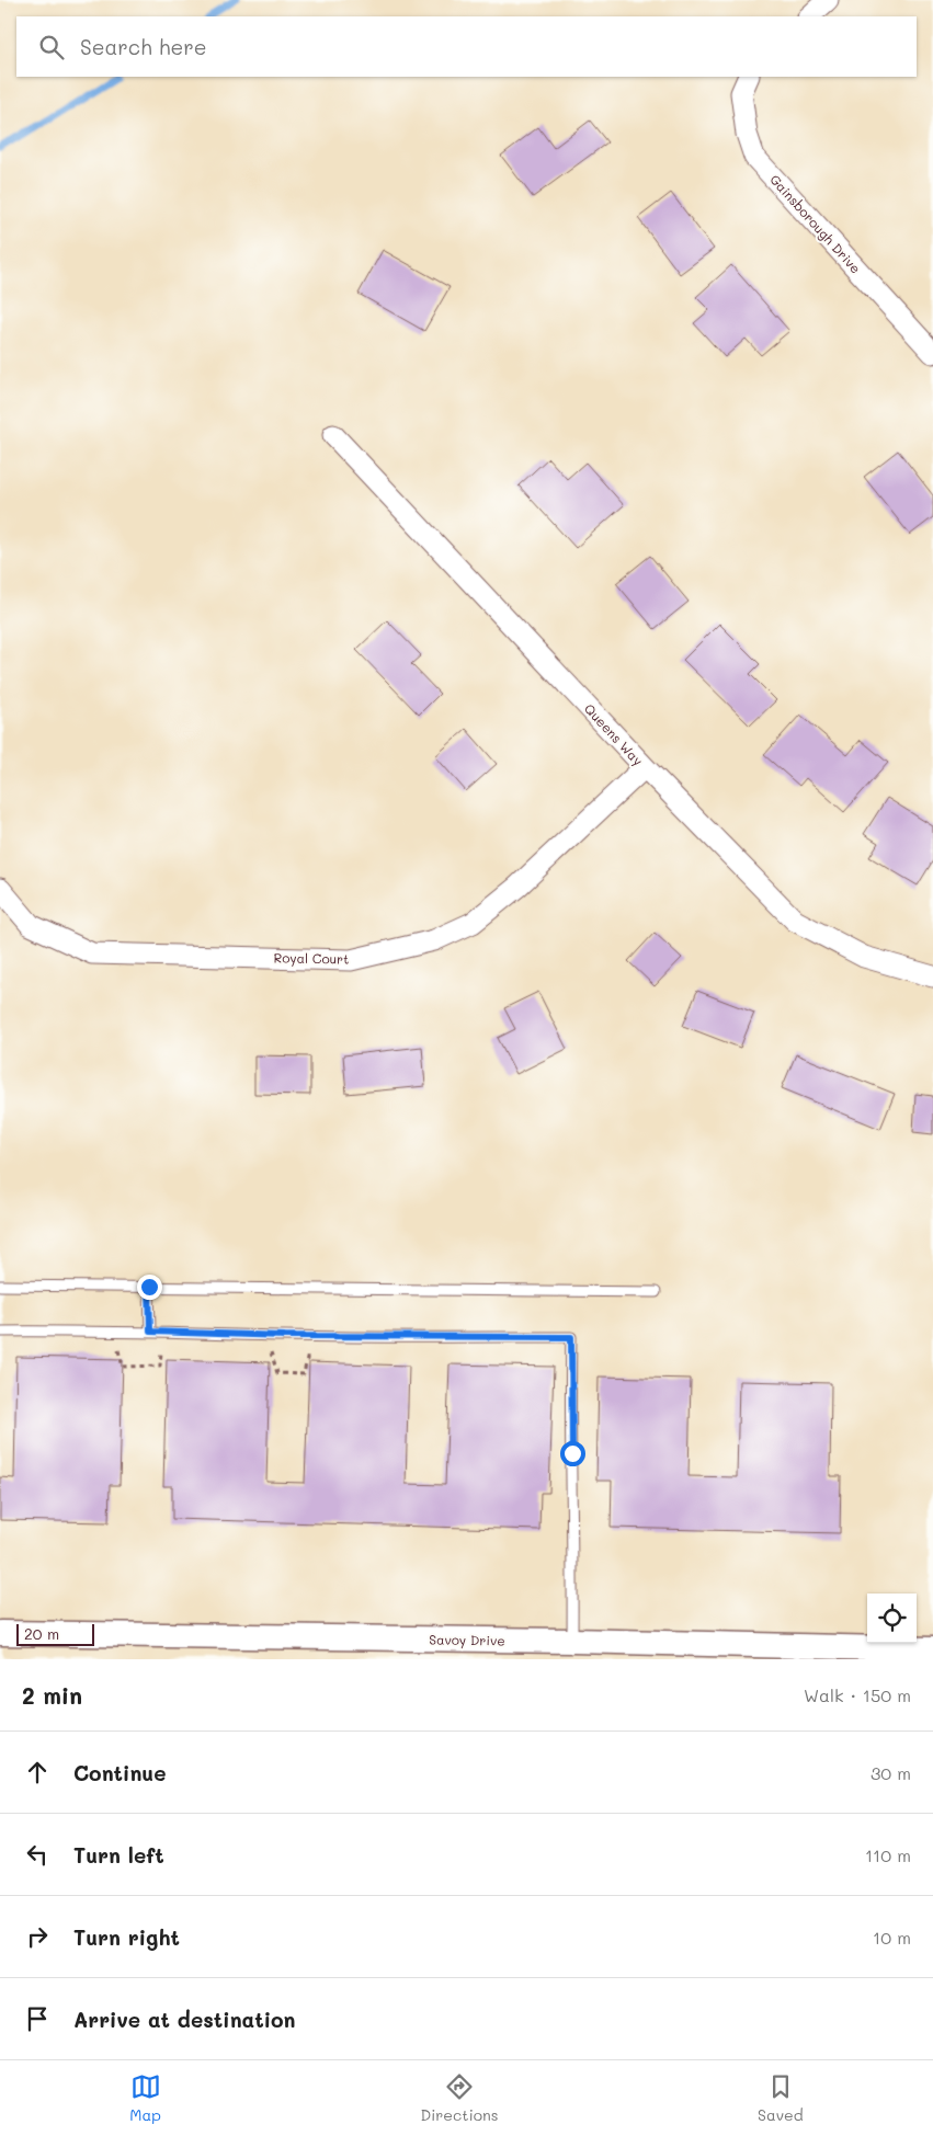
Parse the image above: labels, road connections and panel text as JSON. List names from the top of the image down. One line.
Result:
{"streets":{"street":["Gainsborough Drive","Queens Way","Royal Court","Savoy Drive"]},"crossings":[["Queens Way","Royal Court"]],"scale_bar":"20 m","page":{"search":"Search here","scale":"20 m","heading":["2 min","Walk · 150 m"],"list":[["Continue","30 m"],["Turn left","110 m"],["Turn right","10 m"],"Arrive at destination"],"nav":["Map","Directions","Saved"]}}
